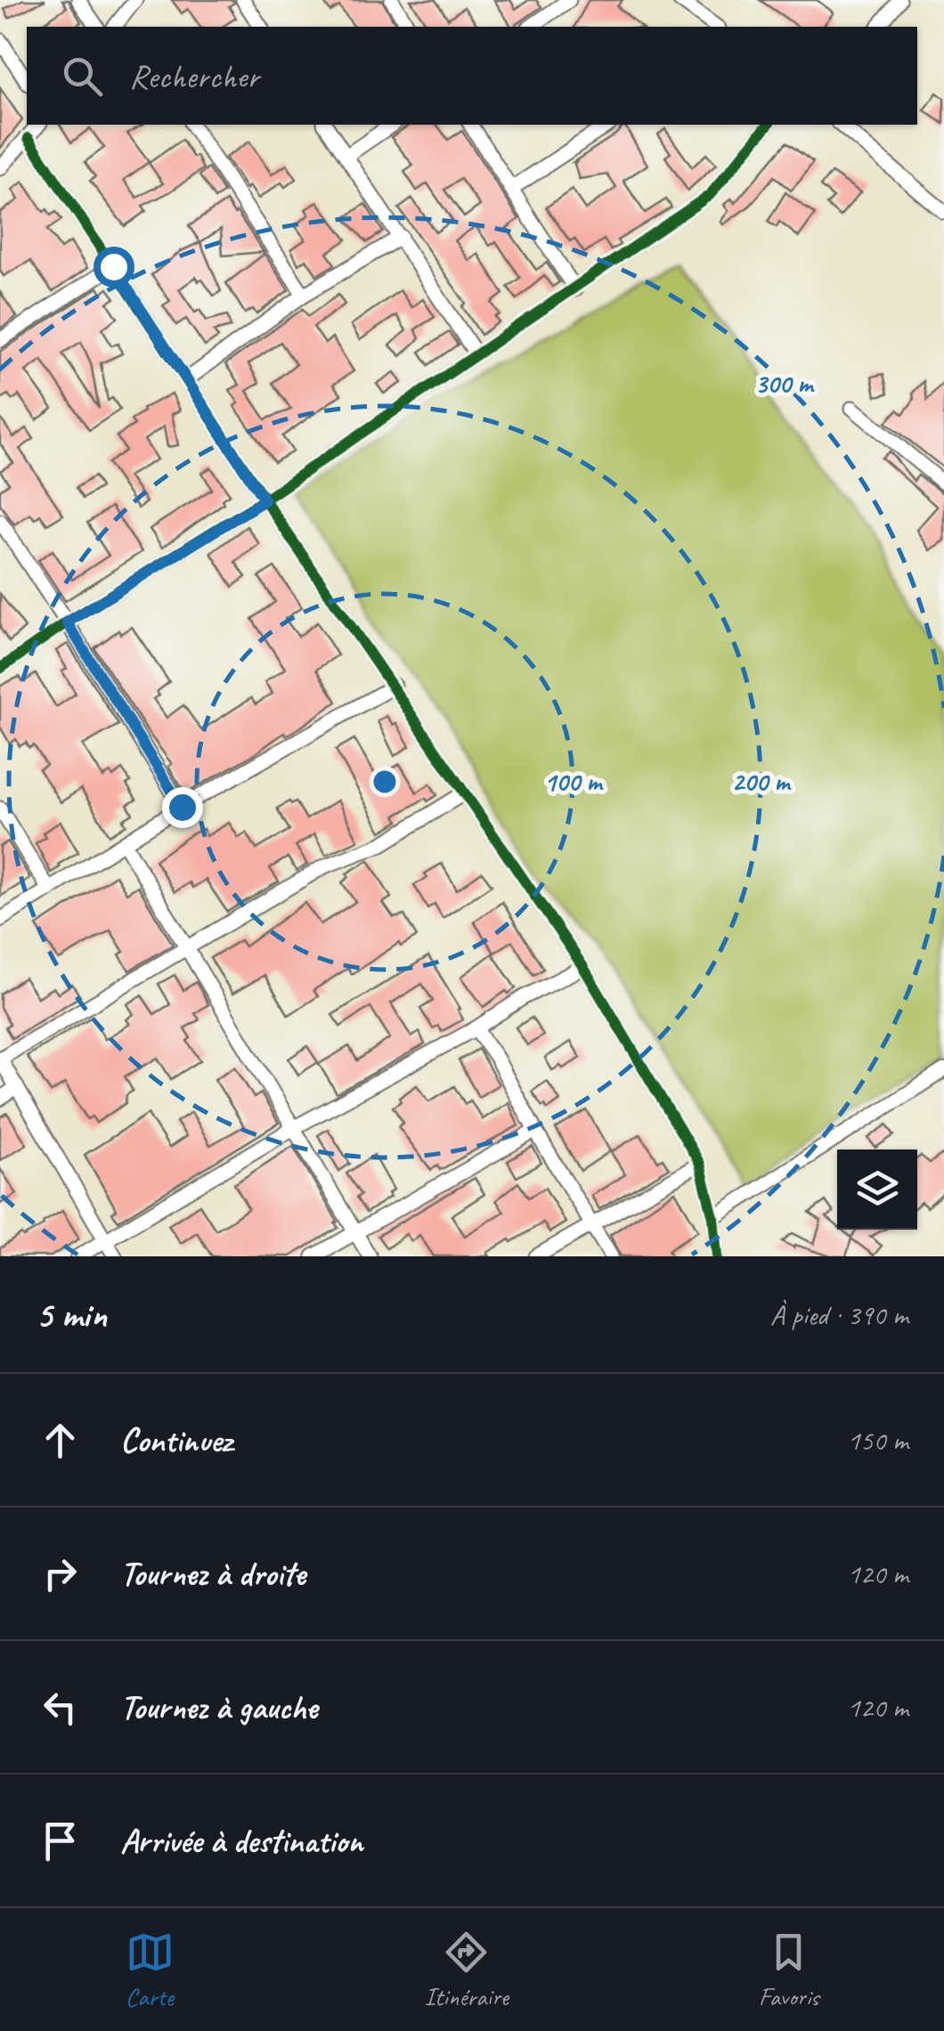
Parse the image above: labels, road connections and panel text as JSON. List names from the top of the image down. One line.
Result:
{"page":{"search":"Rechercher","heading":["5 min","À pied · 390 m"],"list":[["Continuez","150 m"],["Tournez à droite","120 m"],["Tournez à gauche","120 m"],"Arrivée à destination"],"nav":["Carte","Itinéraire","Favoris"]},"rings":["300 m","100 m","200 m"]}
